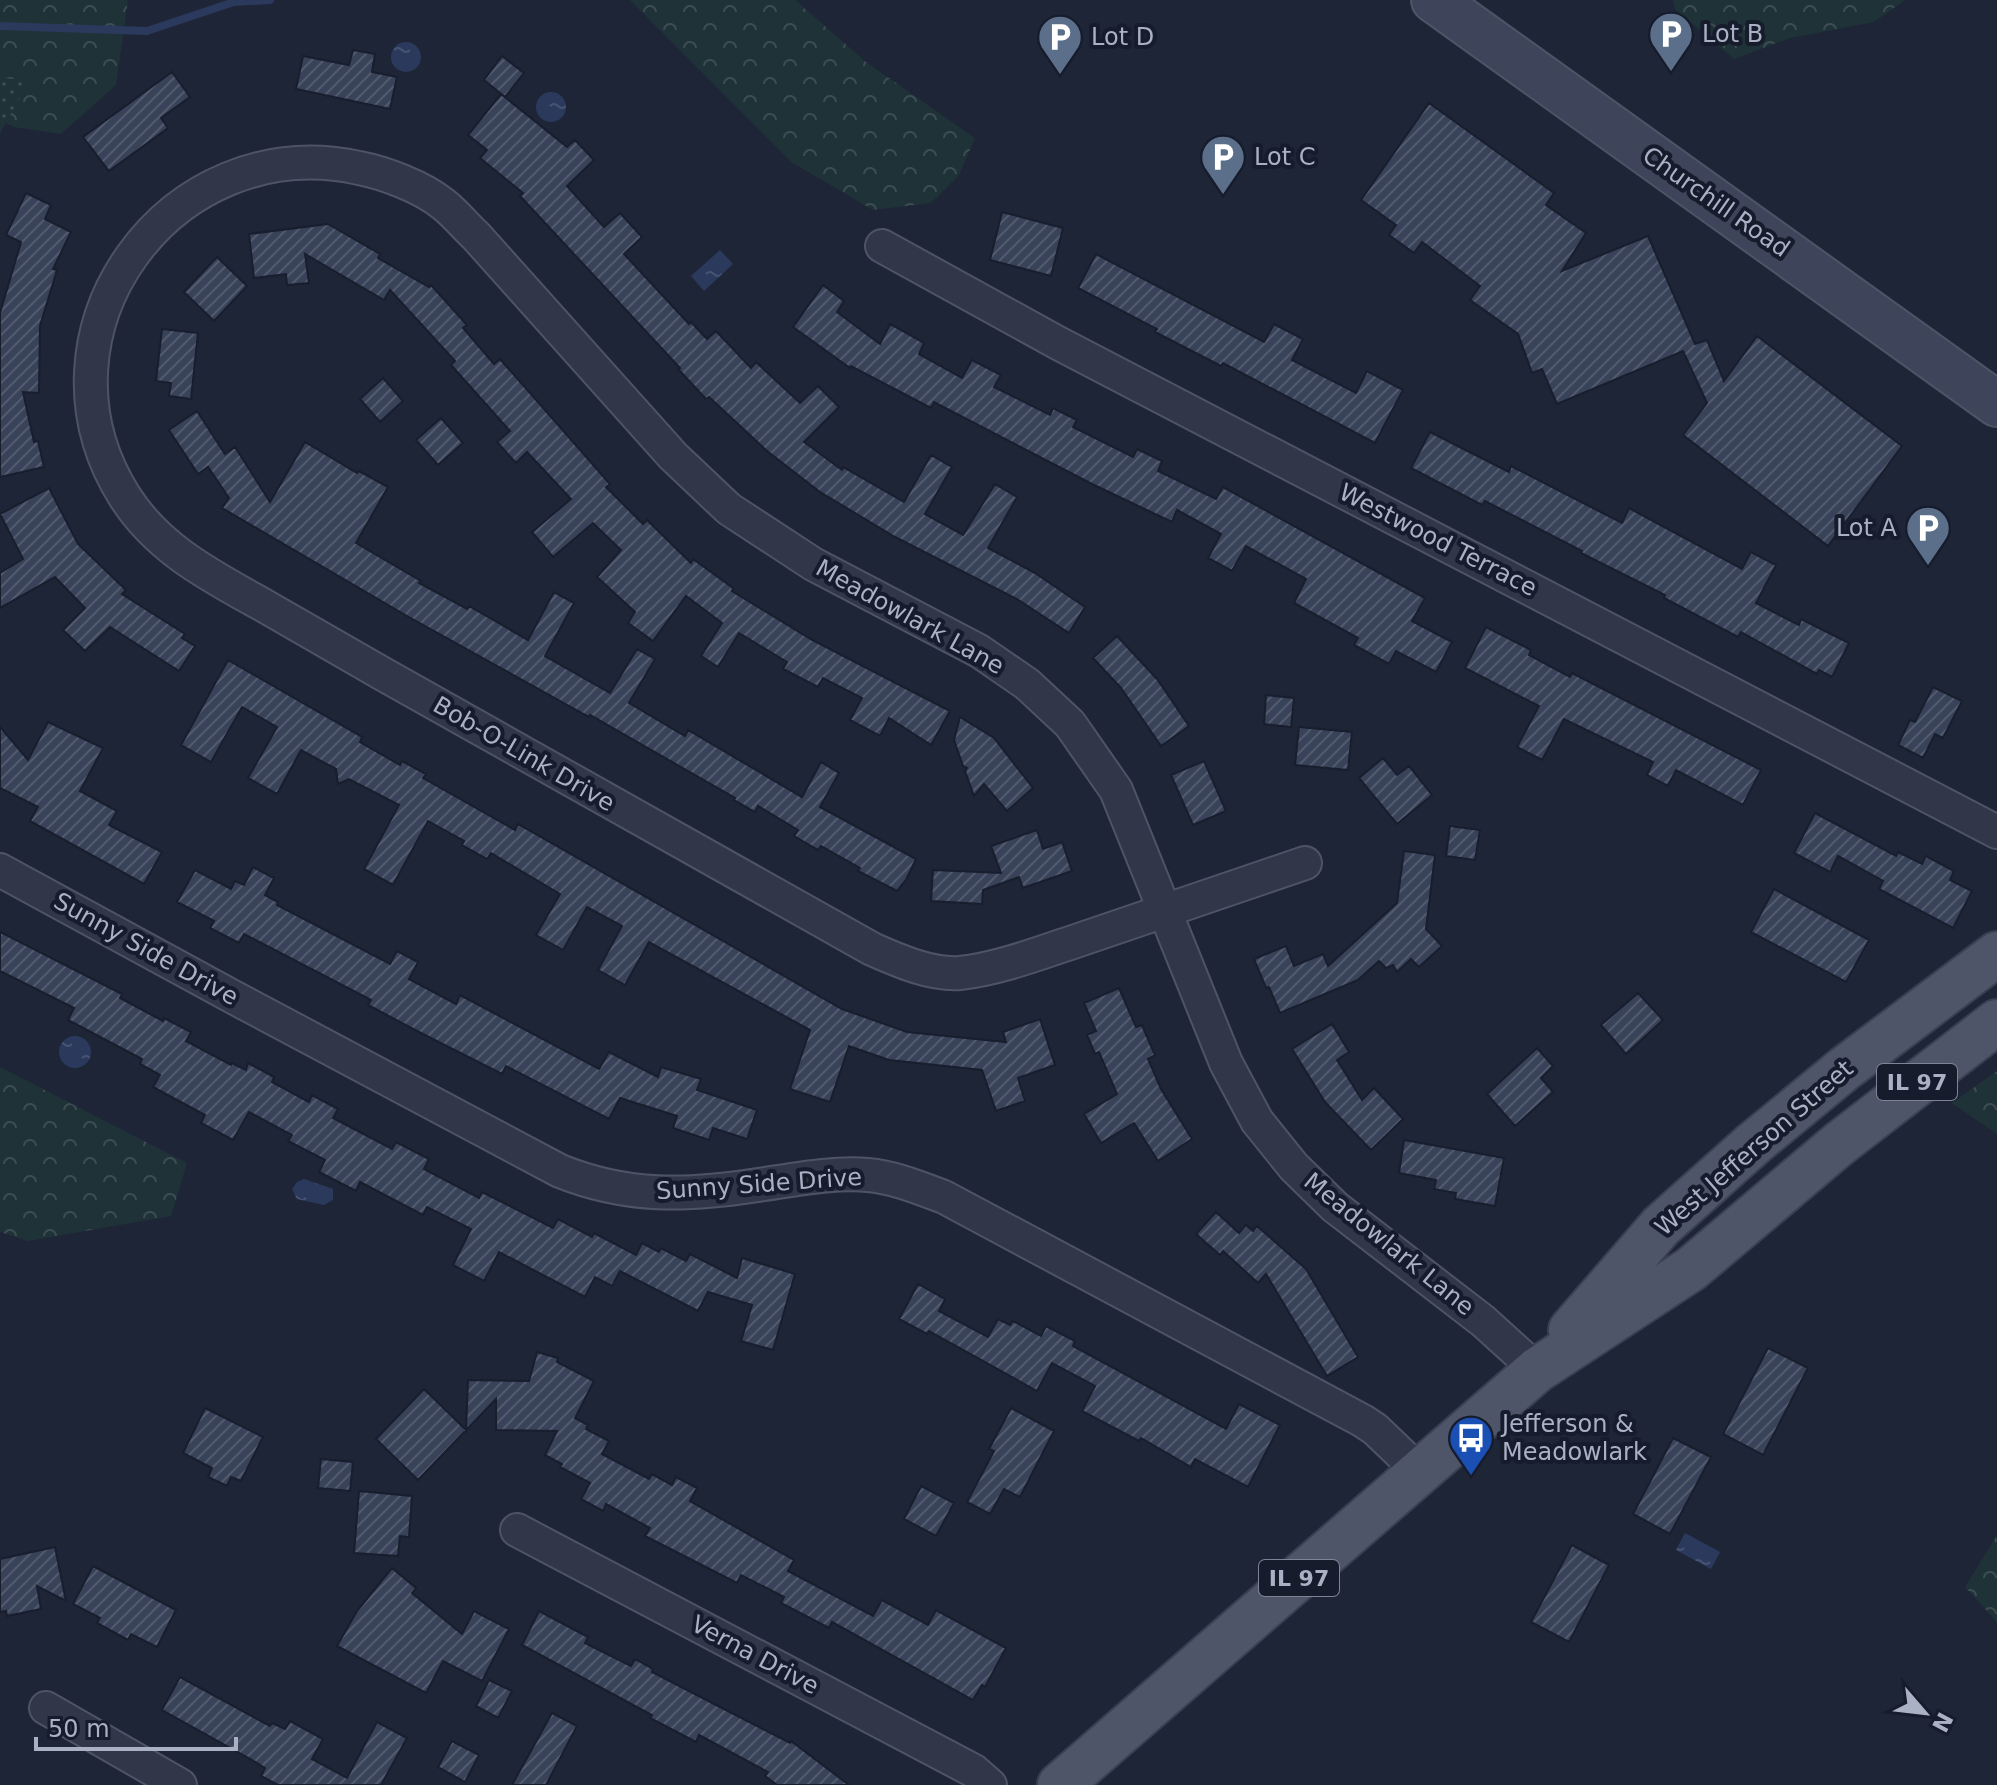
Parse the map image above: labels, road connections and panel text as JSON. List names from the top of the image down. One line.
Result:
{"streets":{"main road":["IL 97","West Jefferson Street"],"street":["Churchill Road","Westwood Terrace","Meadowlark Lane","Bob-O-Link Drive","Sunny Side Drive","Verna Drive"]},"crossings":[["Meadowlark Lane","Bob-O-Link Drive"],["Meadowlark Lane","West Jefferson Street"],["Sunny Side Drive","West Jefferson Street"]],"places":{"parking":["Lot B","Lot D","Lot C","Lot A"],"bus stop":["Jefferson & Meadowlark"]},"scale_bar":"50 m","north":"bottom right"}
